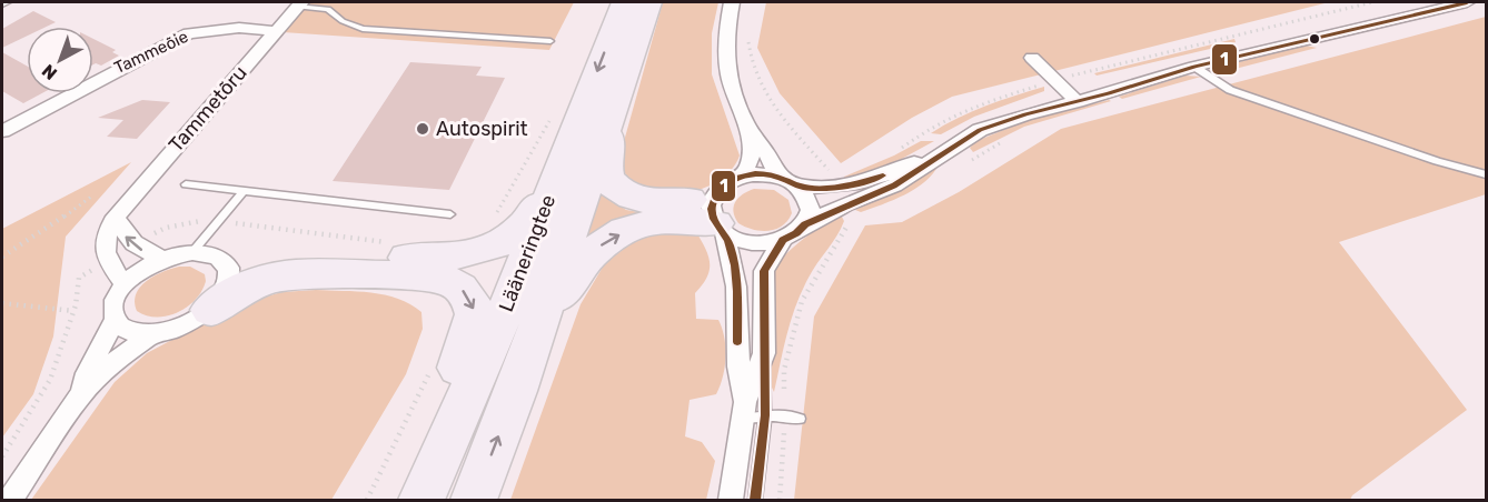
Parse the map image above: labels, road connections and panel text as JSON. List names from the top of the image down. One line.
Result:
{"streets":{"highway":["Lääneringtee"],"street":["Tammeõie","Tammetõru"]},"crossings":[["Tammeõie","Tammetõru"]],"places":["Autospirit"],"lines":["transit line 1"],"north":"bottom left"}
